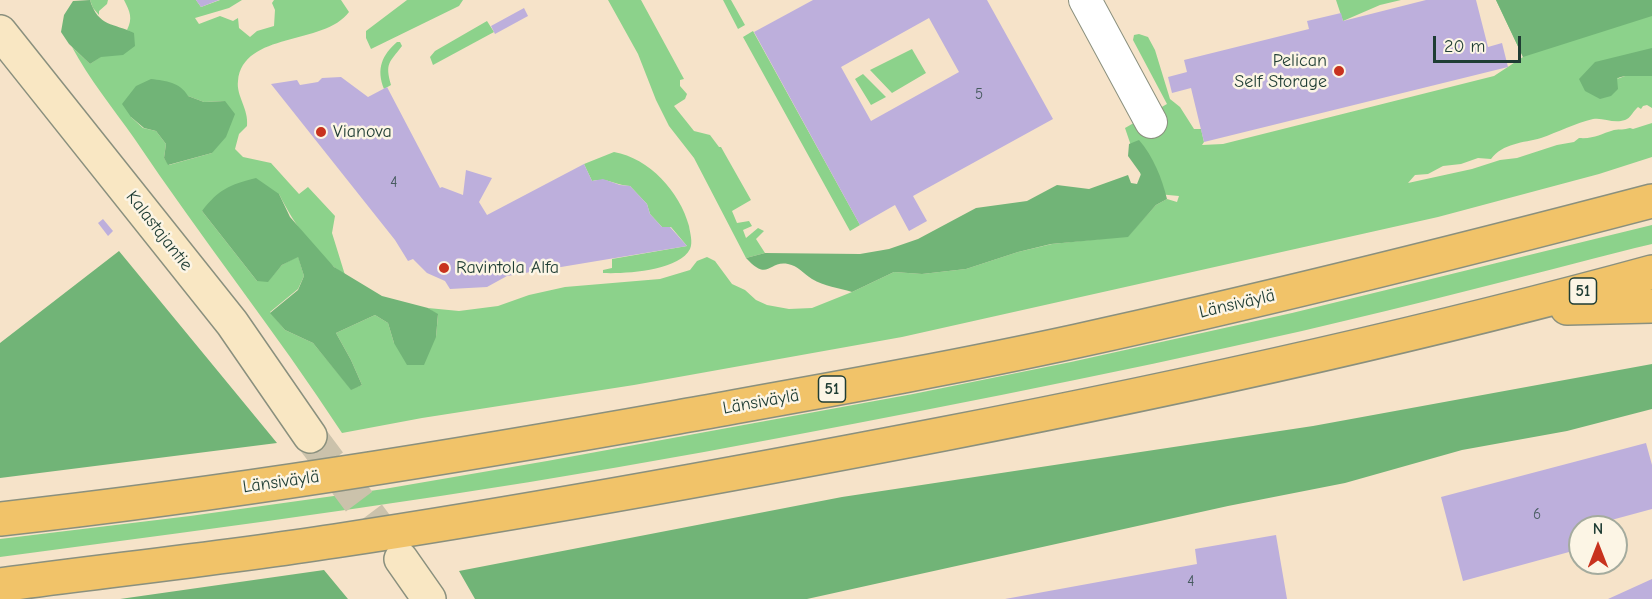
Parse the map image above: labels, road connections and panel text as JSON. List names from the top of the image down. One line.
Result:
{"streets":{"highway":["51","Länsiväylä"],"main road":["Kalastajantie"]},"places":["Pelican Self Storage","Vianova","Ravintola Alfa"],"house_numbers":["5","4","6","4"],"scale_bar":"20 m","north":"top"}
